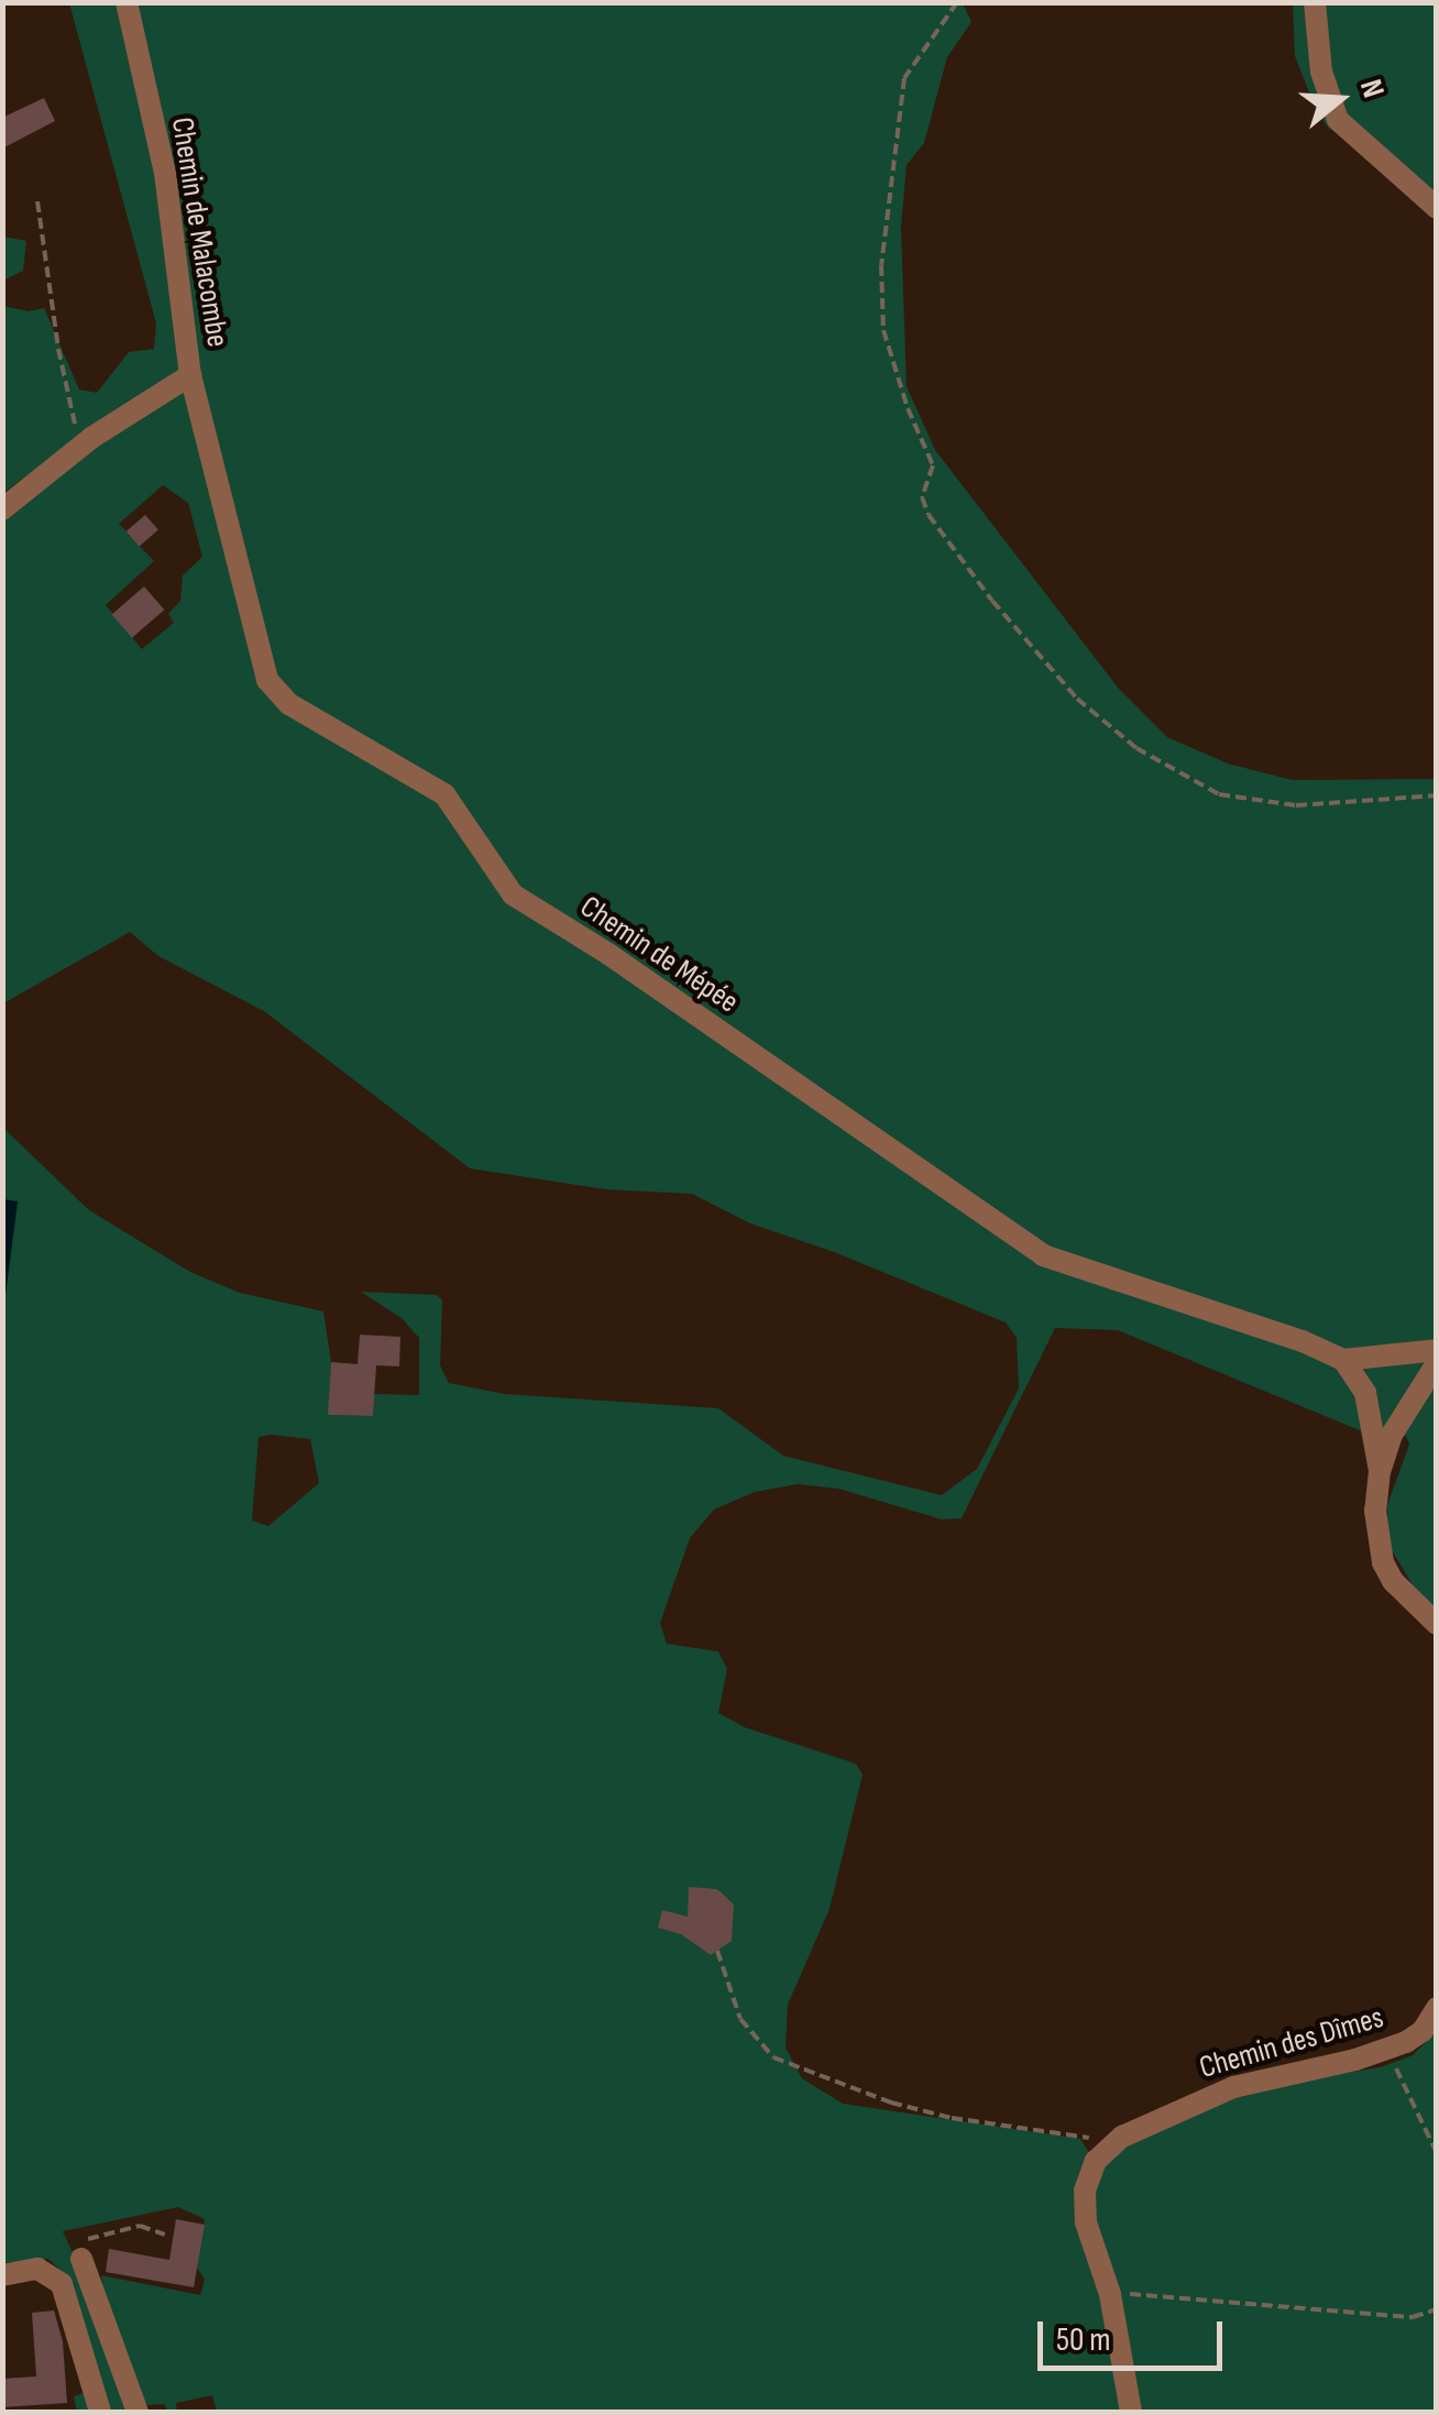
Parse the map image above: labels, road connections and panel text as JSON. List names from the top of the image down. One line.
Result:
{"streets":{"street":["Chemin de Malacombe","Chemin de Mépée","Chemin des Dîmes"]},"crossings":[["Chemin de Malacombe","Chemin de Mépée"]],"scale_bar":"50 m","north":"right"}
